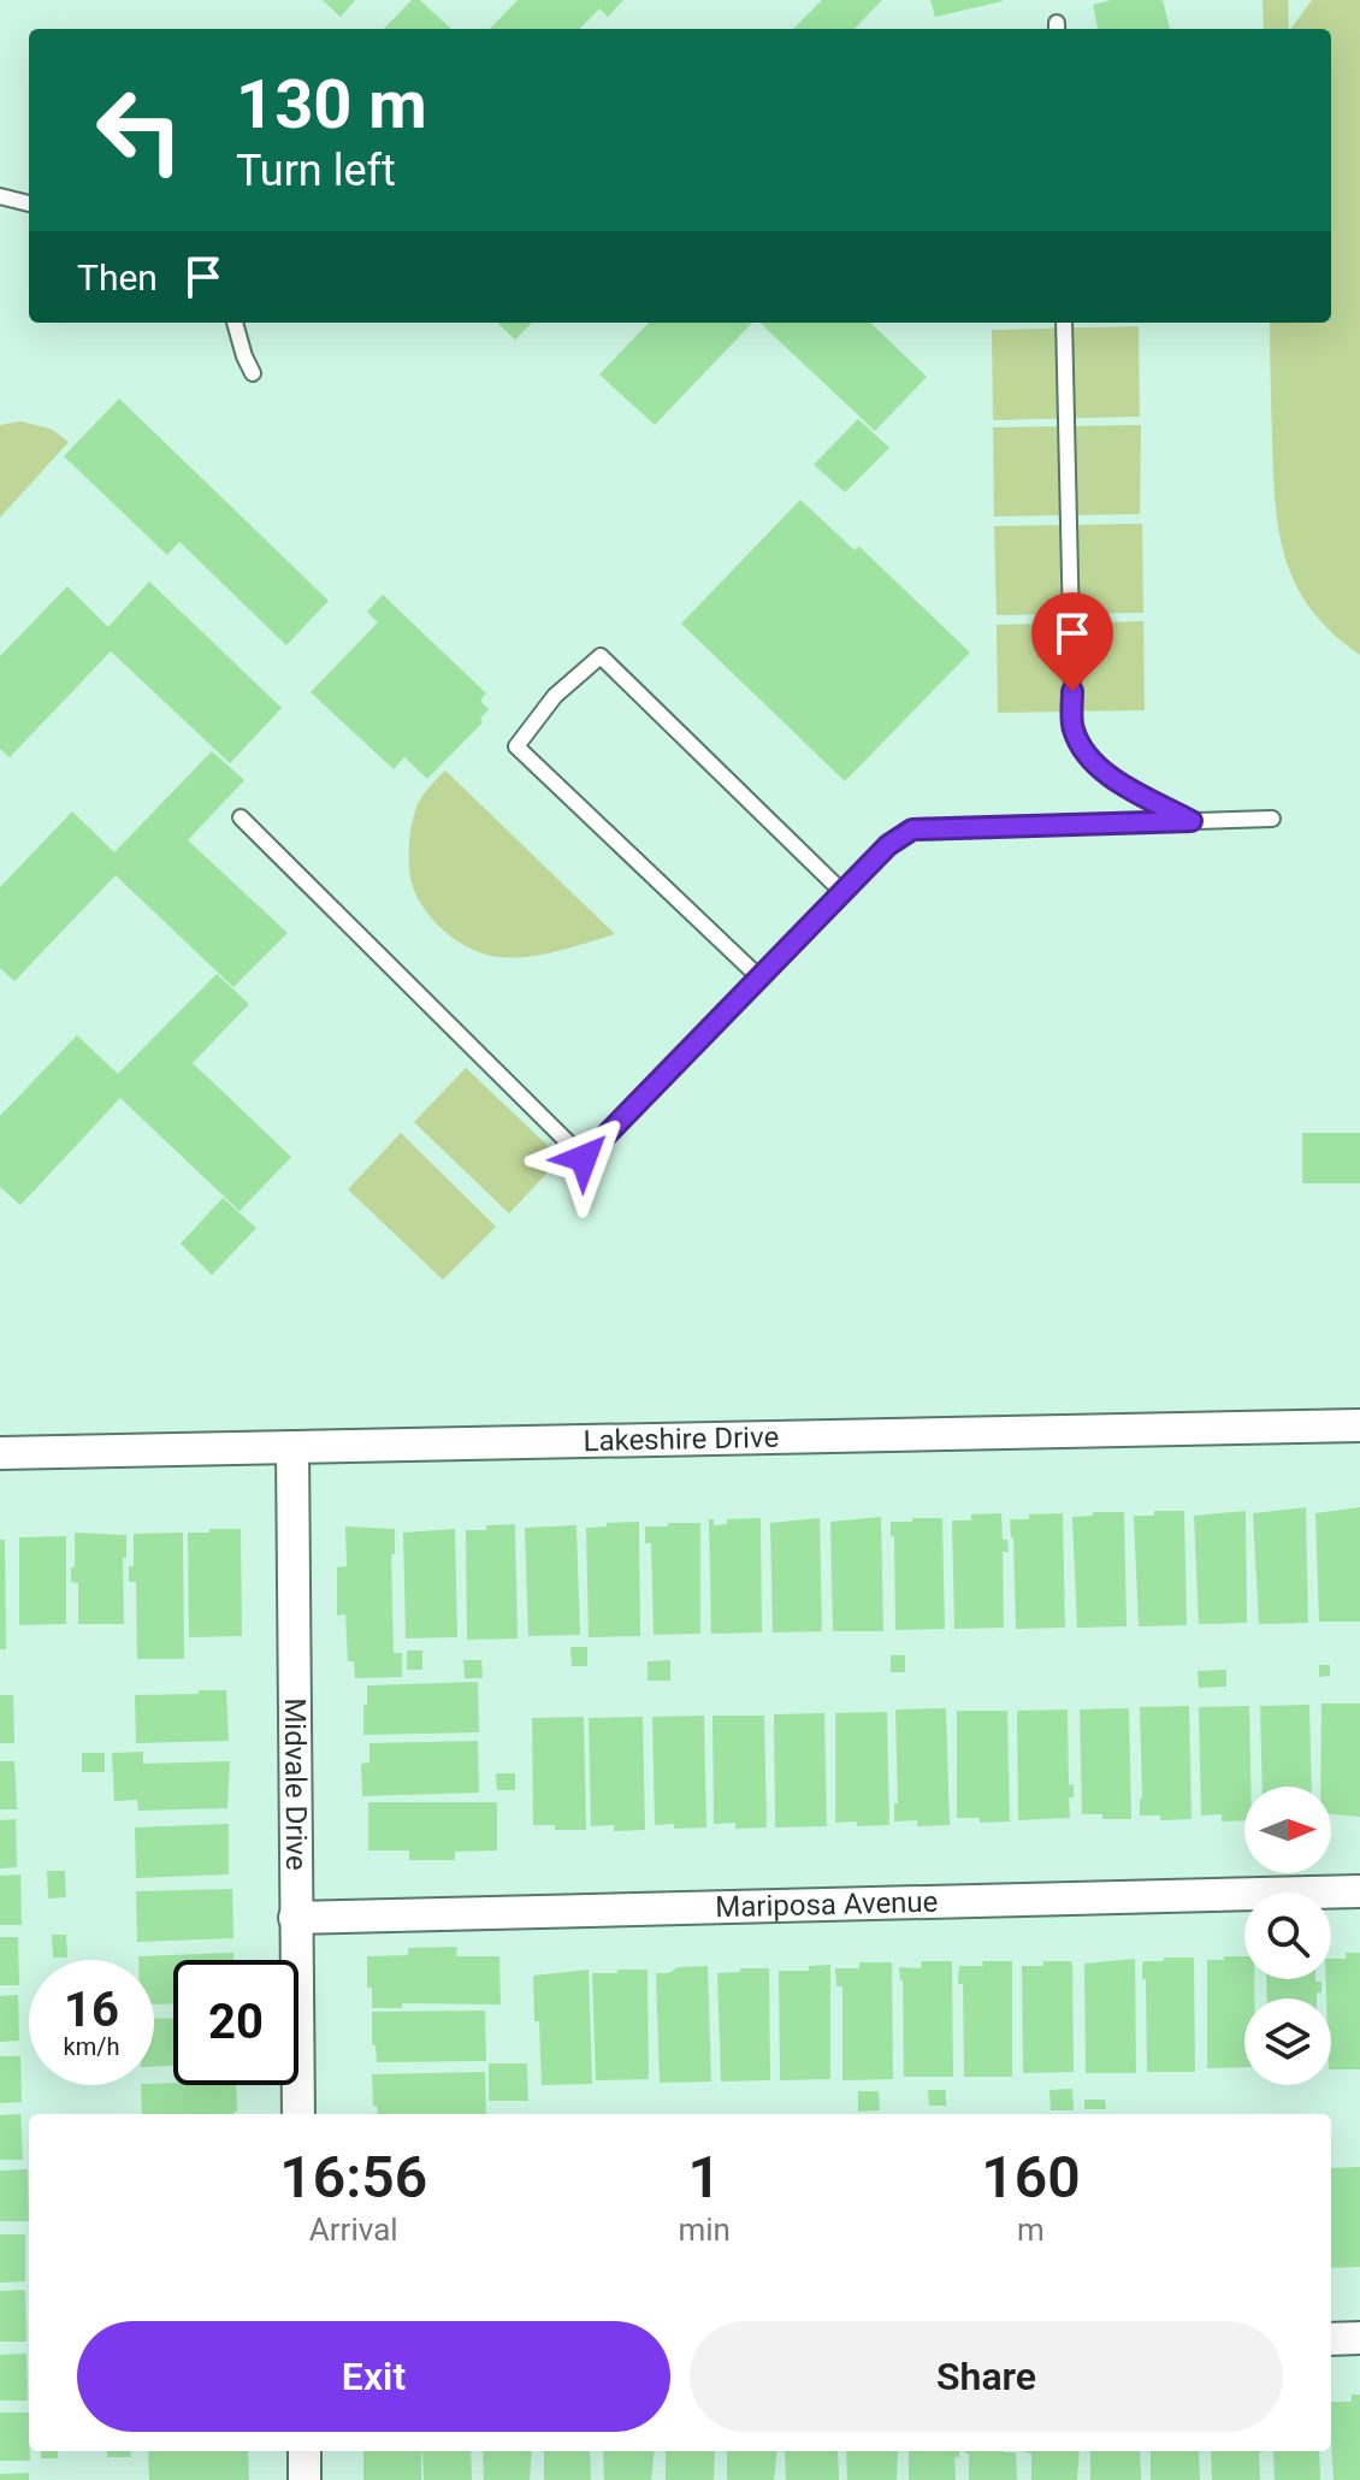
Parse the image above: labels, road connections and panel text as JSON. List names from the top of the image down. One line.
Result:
{"streets":{"street":["Lakeshire Drive","Midvale Drive","Mariposa Avenue"]},"crossings":[["Lakeshire Drive","Midvale Drive"],["Midvale Drive","Mariposa Avenue"]],"north":"right","page":{"turn":["130 m","Turn left"],"then":"Then","speed":"16 km/h","limit":"20","eta":["16:56","Arrival","1","min","160","m"],"buttons":["Exit","Share"]}}
